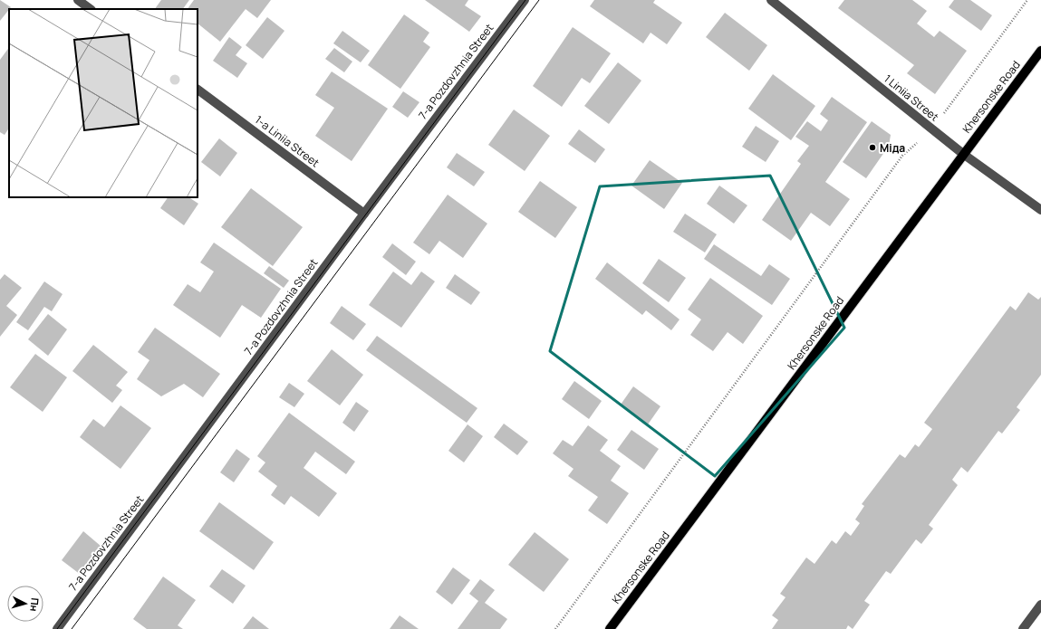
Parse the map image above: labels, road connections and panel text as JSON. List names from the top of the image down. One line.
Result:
{"streets":{"main road":["Khersonske Road"],"street":["7-a Pozdovzhnia Street","1 Liniia Street","1-a Liniia Street"]},"crossings":[["7-a Pozdovzhnia Street","1-a Liniia Street"],["Khersonske Road","1 Liniia Street"]],"places":["Міда"],"north":"right"}
